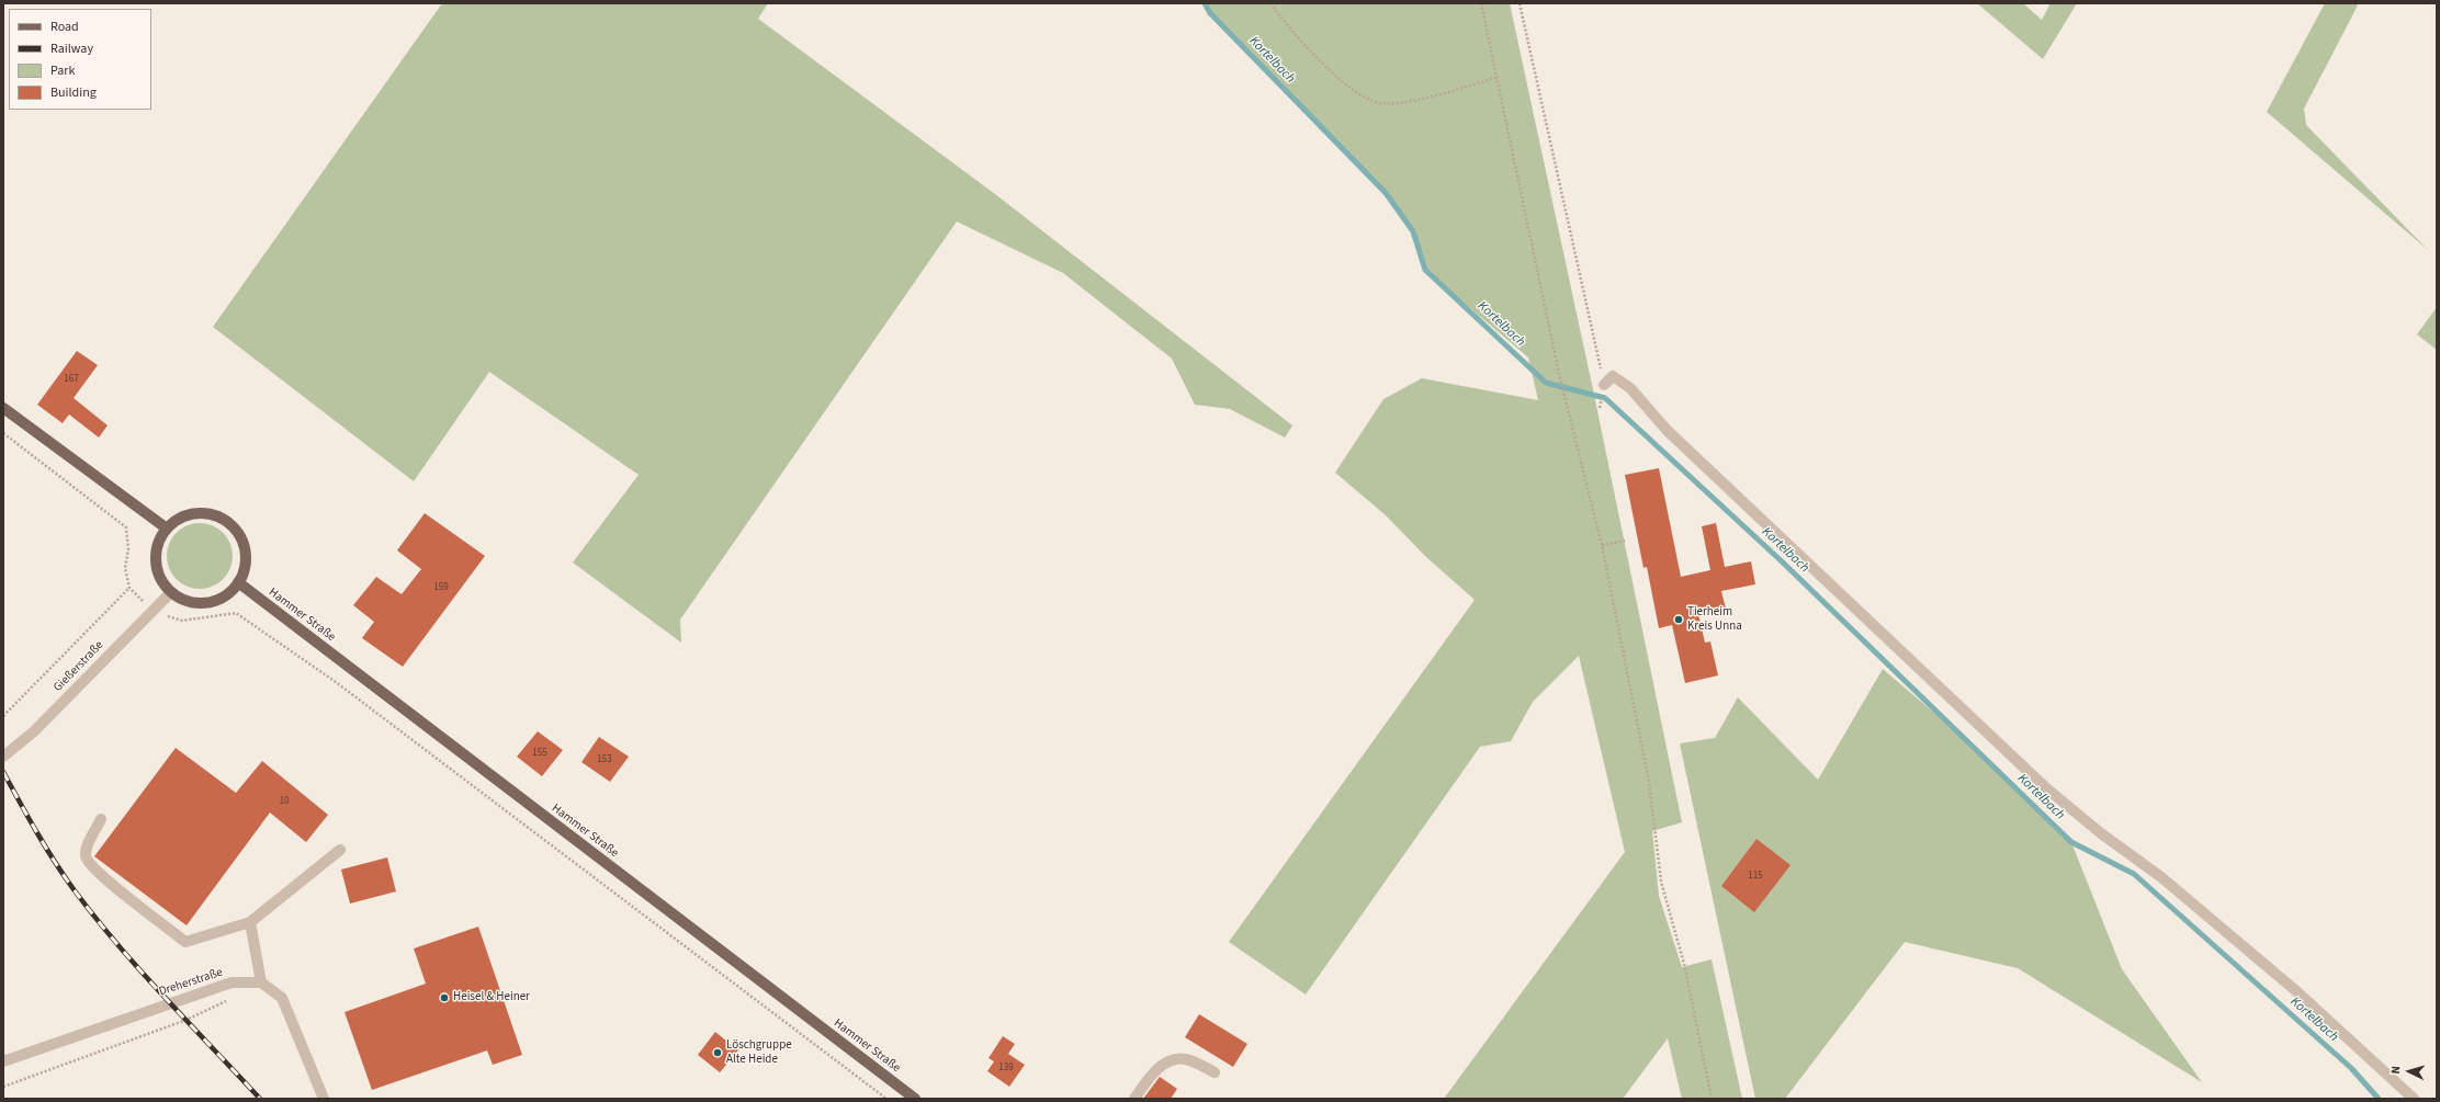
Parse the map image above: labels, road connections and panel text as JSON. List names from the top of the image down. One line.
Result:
{"streets":{"main road":["Hammer Straße"],"street":["Gießerstraße","Dreherstraße"]},"crossings":[["Hammer Straße","Gießerstraße"]],"water":["Kortelbach"],"places":["Tierheim Kreis Unna","Heisel & Heiner","Löschgruppe Alte Heide"],"house_numbers":["167","159","155","153","10","115","139"],"legend":["Road","Railway","Park","Building"],"north":"left"}
